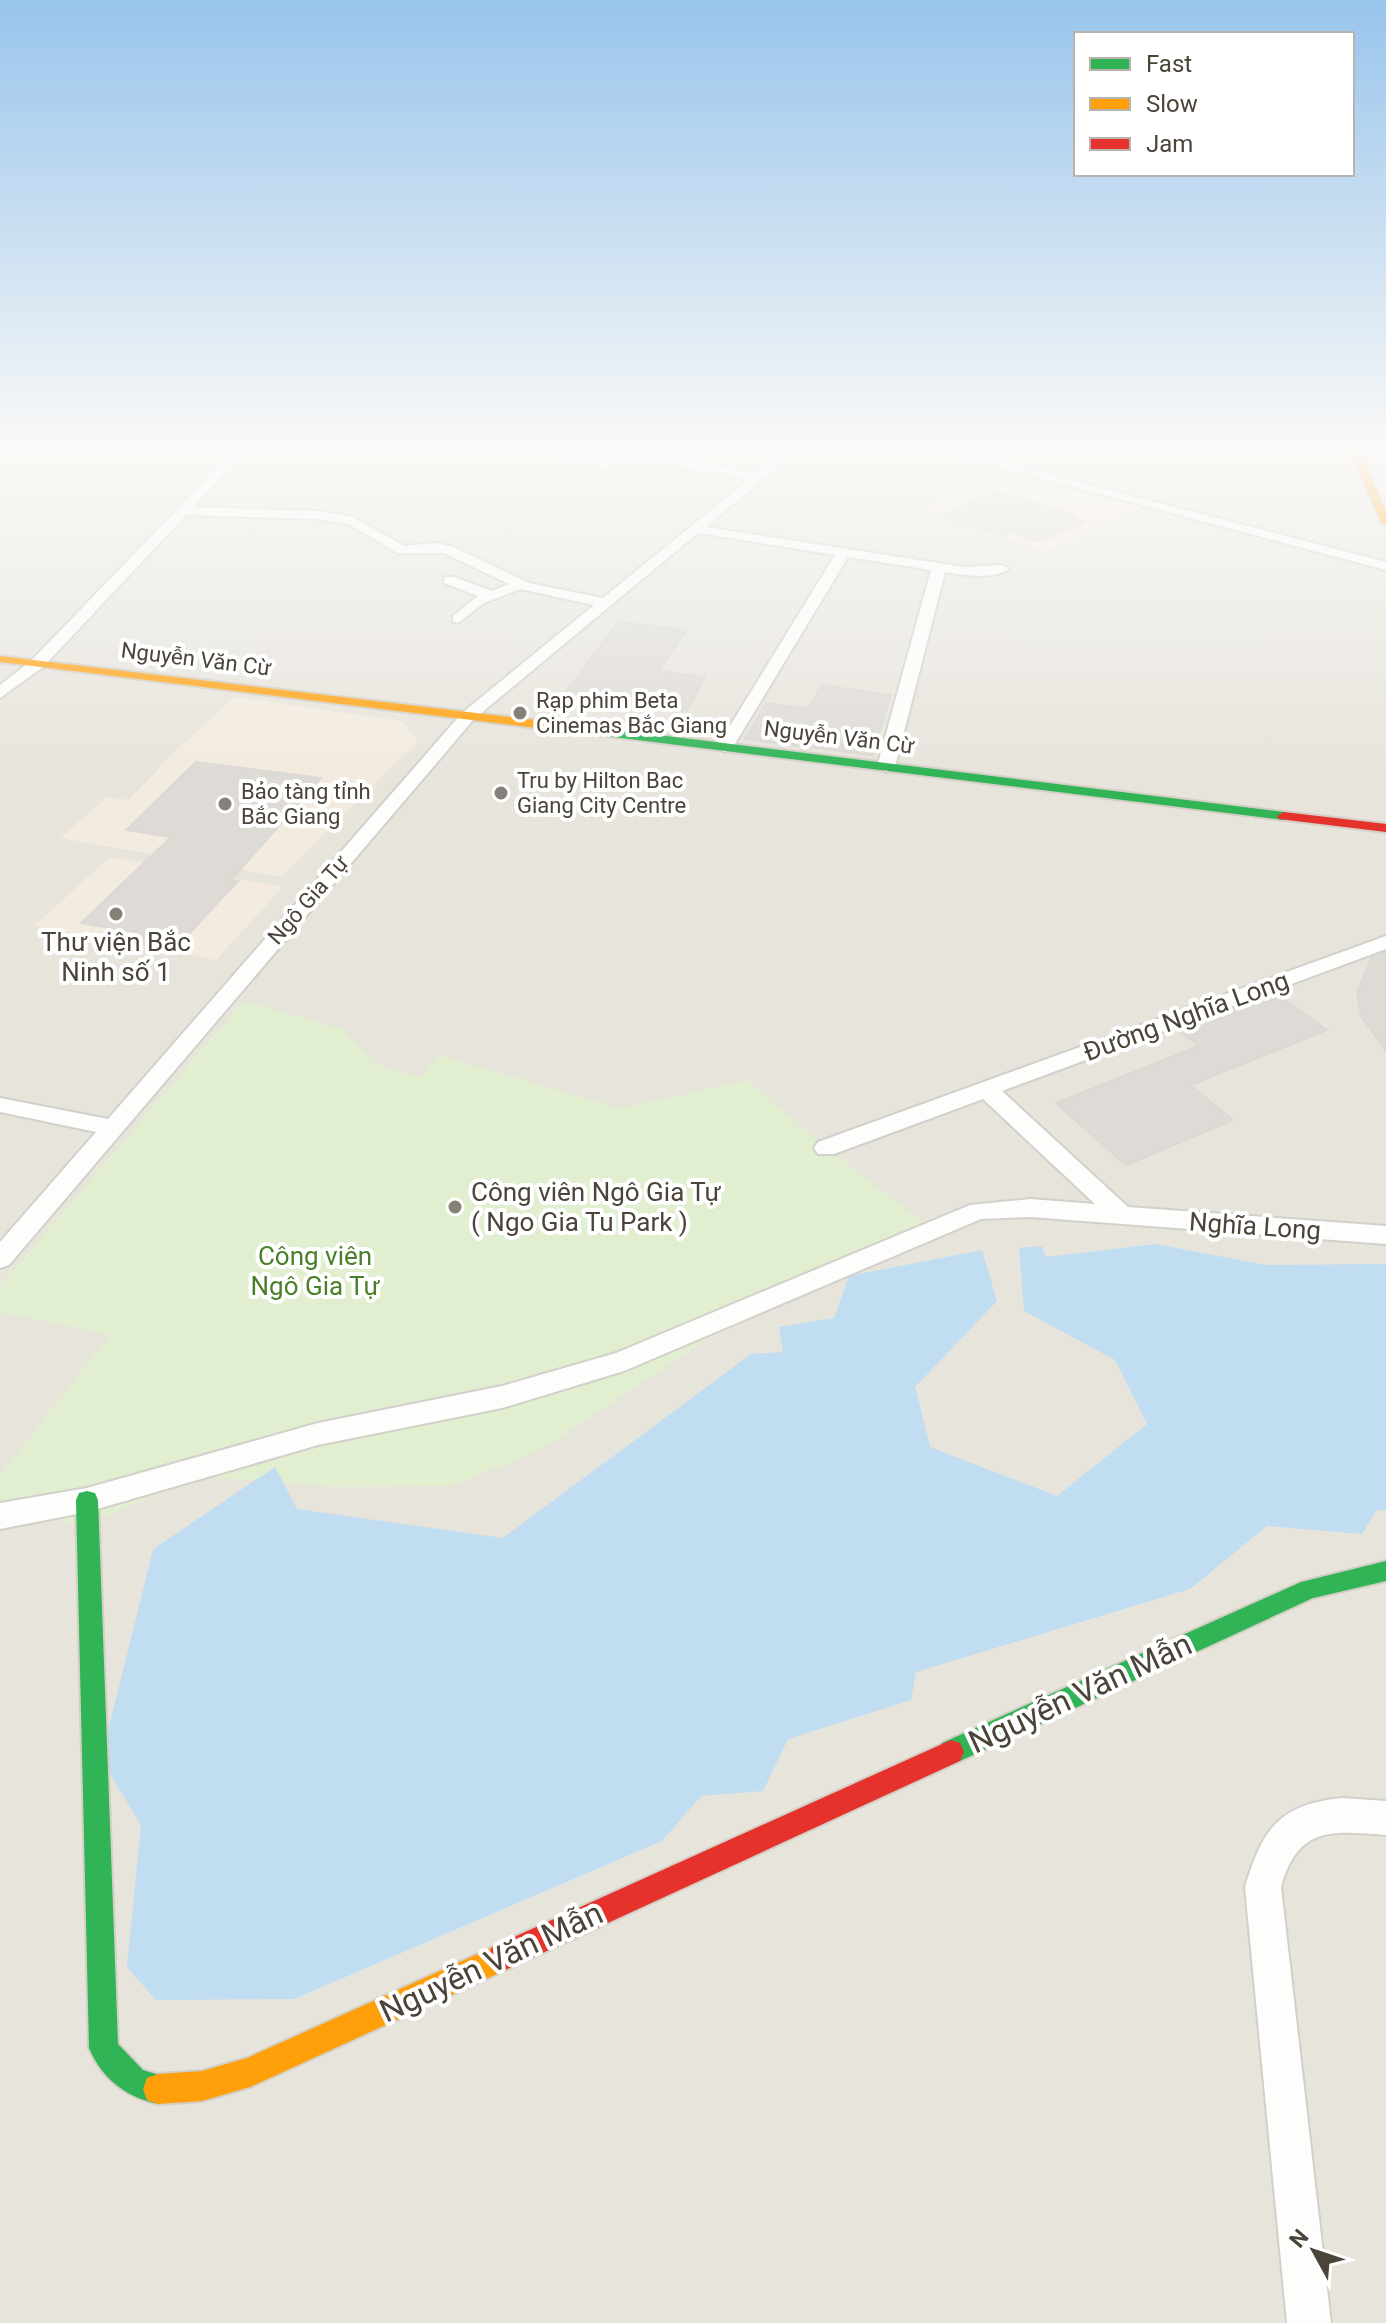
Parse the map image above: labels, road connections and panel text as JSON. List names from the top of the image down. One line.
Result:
{"streets":{"street":["Nguyễn Văn Cừ","Ngô Gia Tự","Đường Nghĩa Long","Nghĩa Long","Nguyễn Văn Mẫn"]},"crossings":[["Nguyễn Văn Cừ","Ngô Gia Tự"]],"parks":["Công viên Ngô Gia Tự"],"places":["Rạp phim Beta Cinemas Bắc Giang","Tru by Hilton Bac Giang City Centre","Bảo tàng tỉnh Bắc Giang","Thư viện Bắc Ninh số 1","Công viên Ngô Gia Tự ( Ngo Gia Tu Park )"],"legend":["Fast","Slow","Jam"],"north":"top left"}
